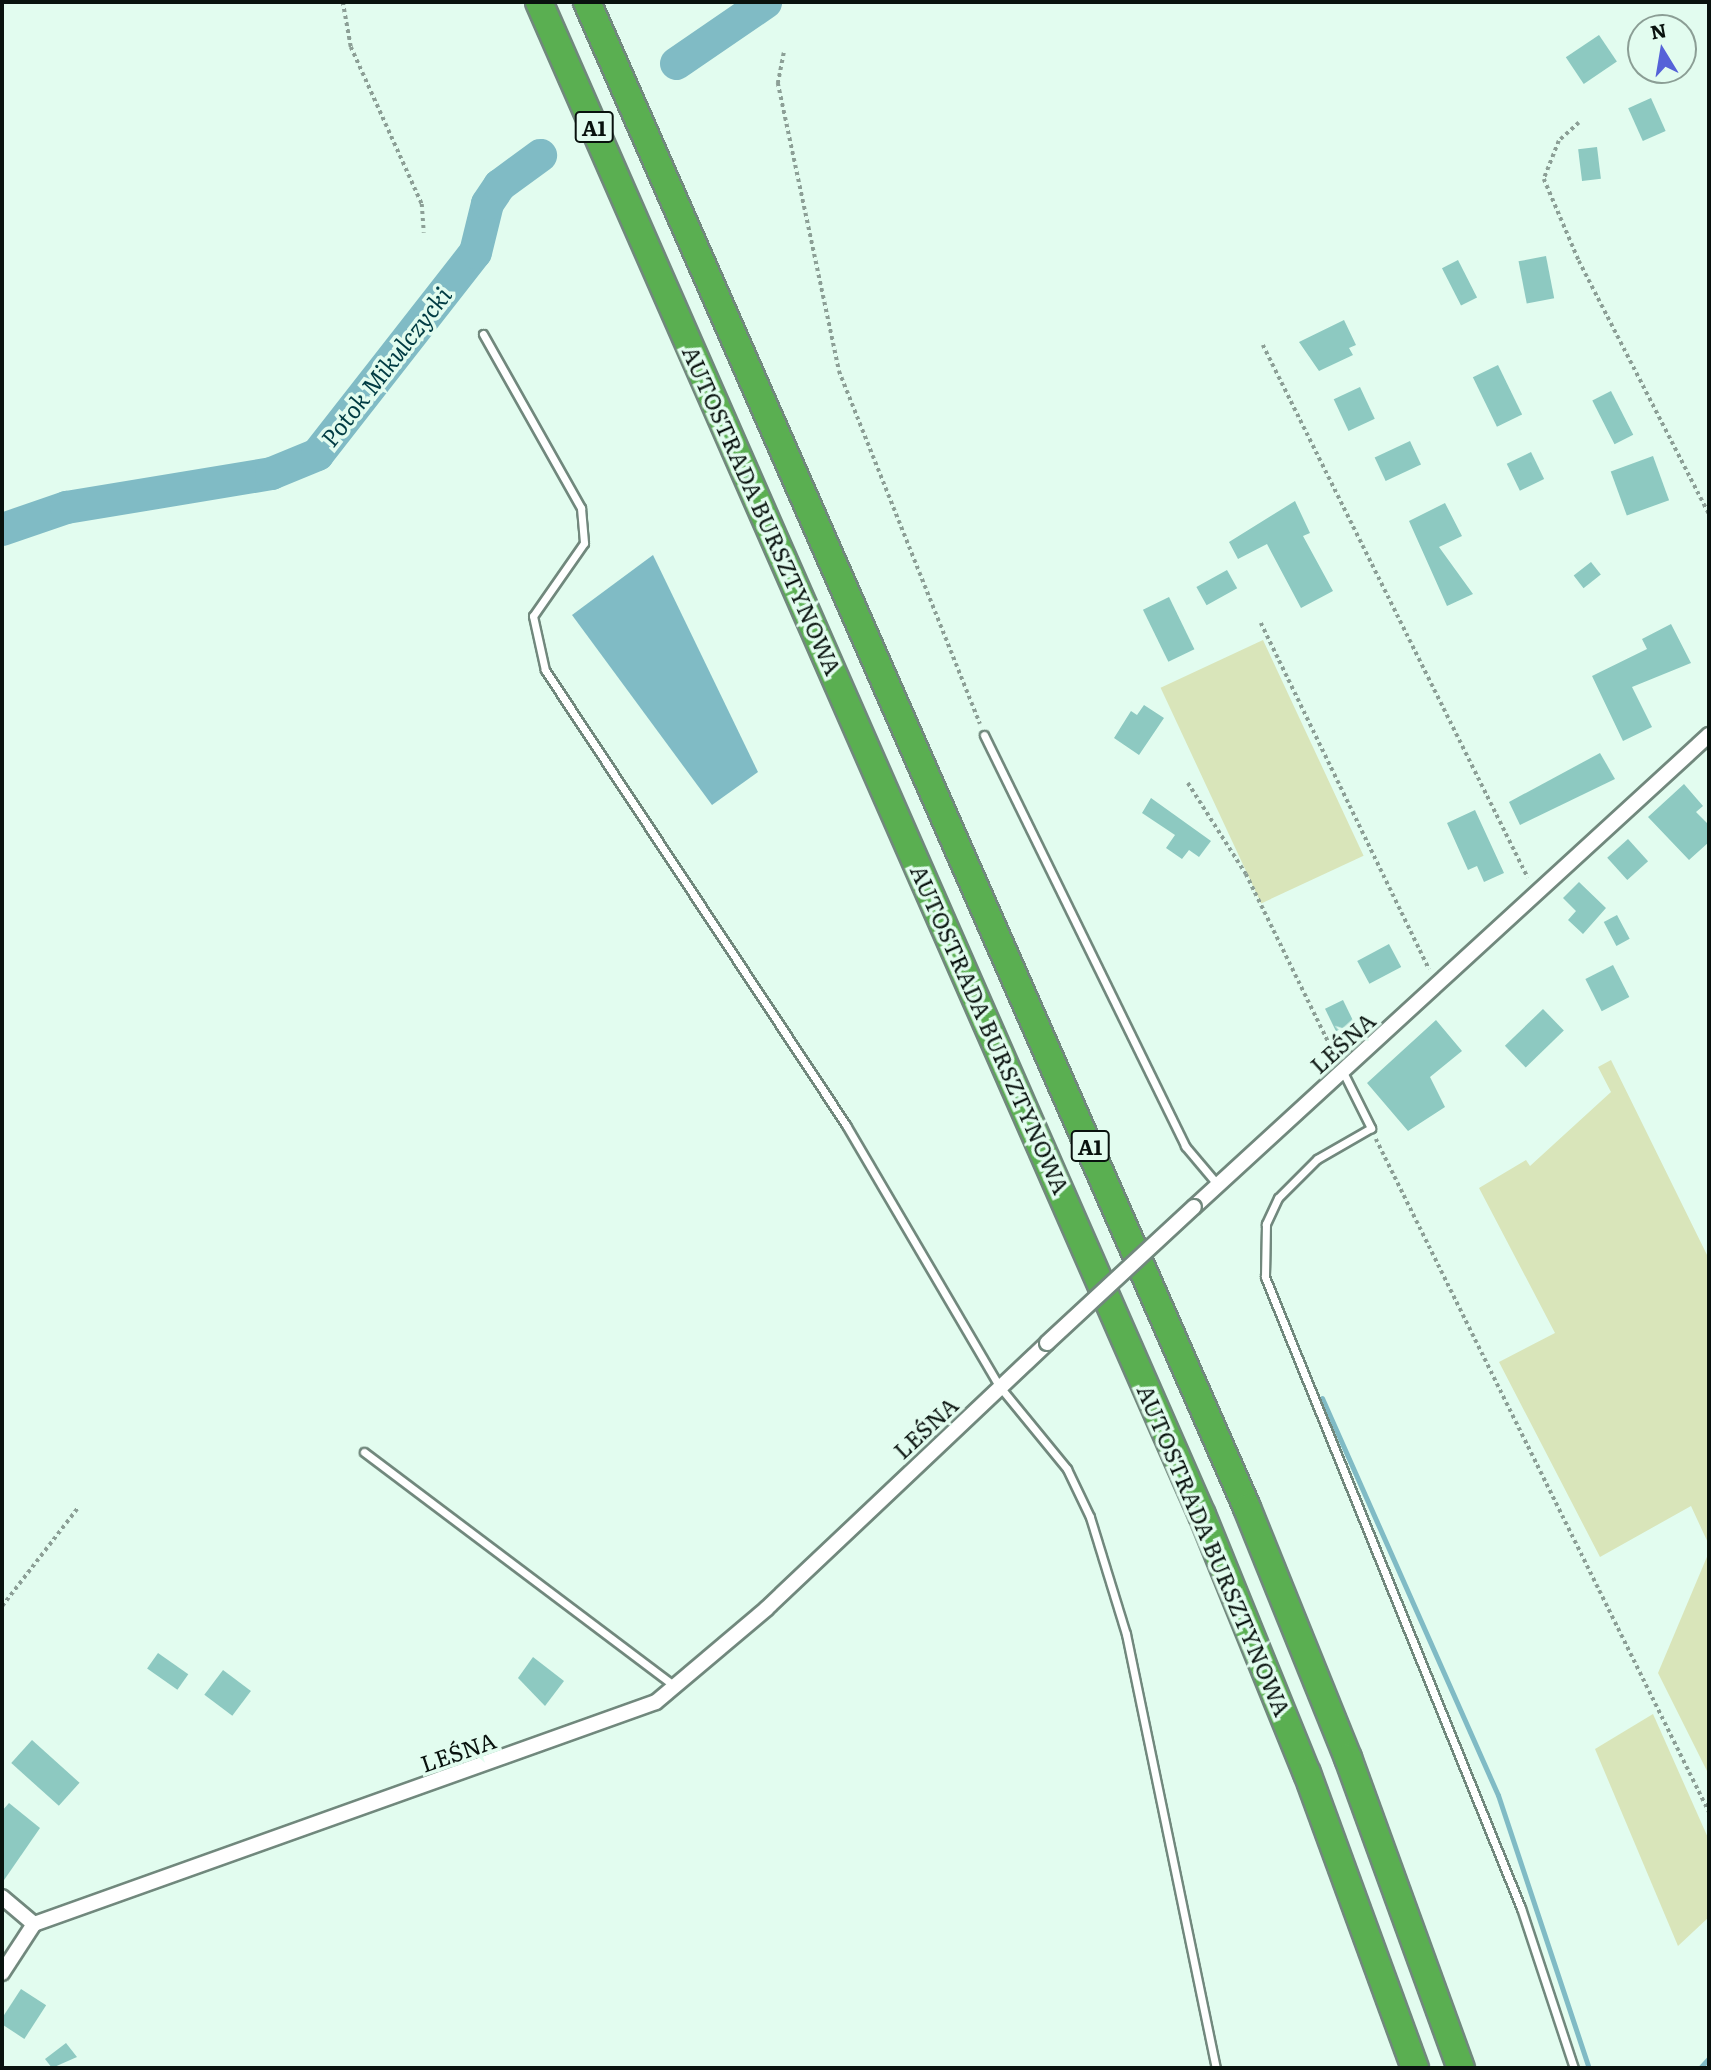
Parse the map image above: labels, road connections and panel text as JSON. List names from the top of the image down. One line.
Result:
{"streets":{"highway":["A1","AUTOSTRADA BURSZTYNOWA"],"street":["LEŚNA"]},"water":["Potok Mikulczycki"],"north":"top"}
